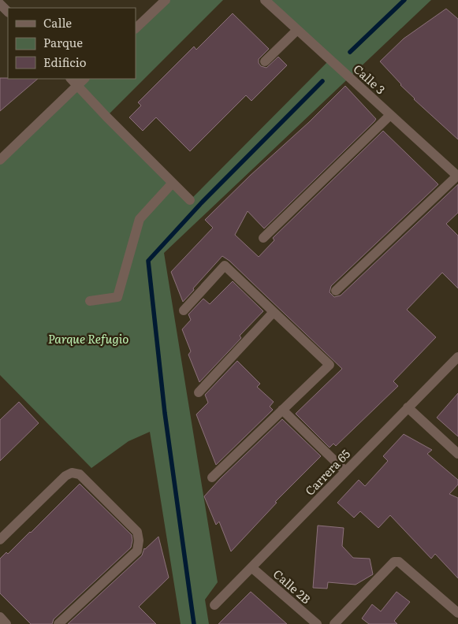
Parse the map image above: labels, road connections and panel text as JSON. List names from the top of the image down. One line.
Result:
{"streets":{"street":["Calle 3","Carrera 65","Calle 2B"]},"crossings":[["Carrera 65","Calle 2B"]],"parks":["Parque Refugio"],"legend":["Calle","Parque","Edificio"]}
